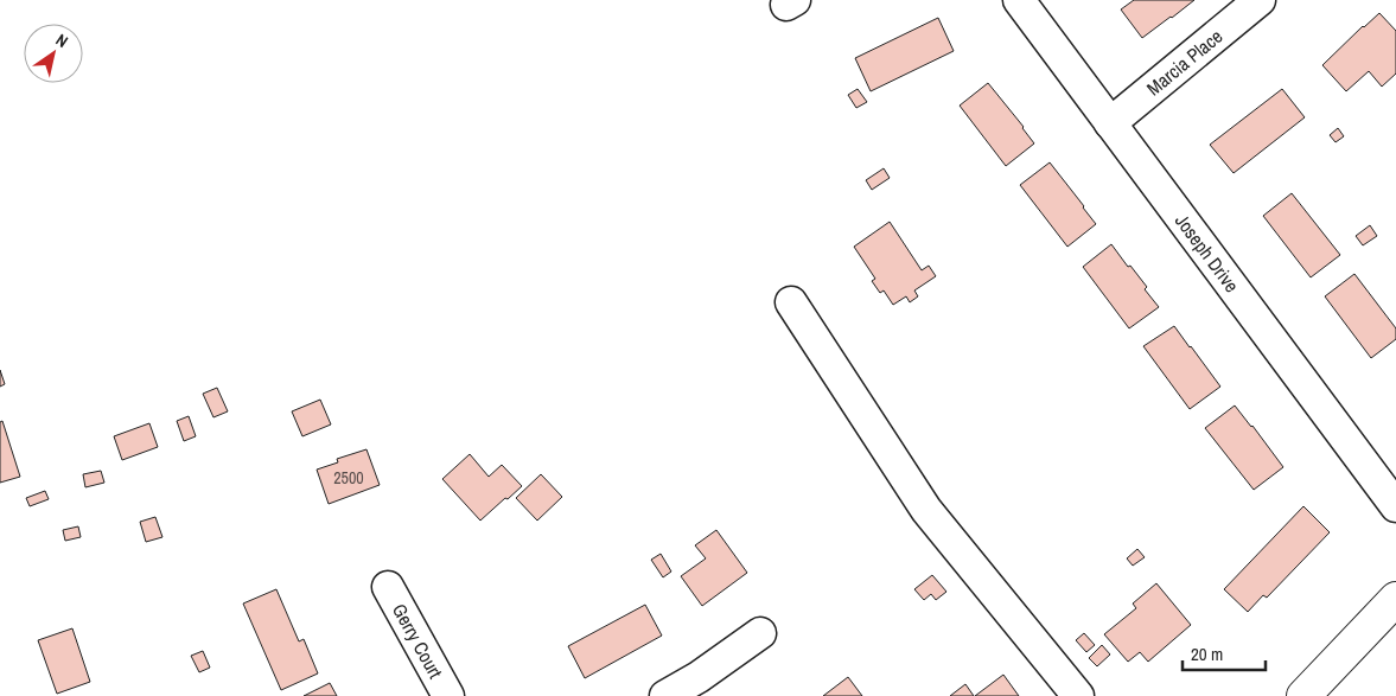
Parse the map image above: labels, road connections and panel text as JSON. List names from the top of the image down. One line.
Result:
{"streets":{"street":["Marcia Place","Joseph Drive","Gerry Court"]},"crossings":[["Marcia Place","Joseph Drive"]],"house_numbers":["2500"],"scale_bar":"20 m","north":"top right"}
